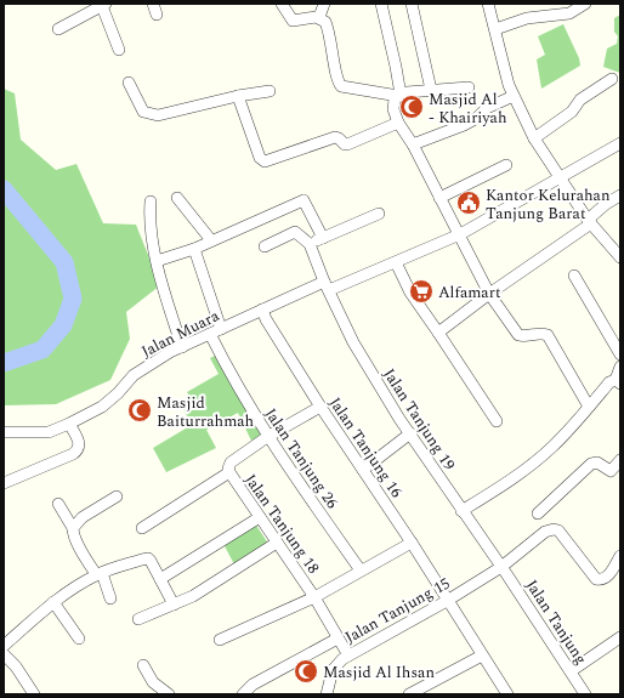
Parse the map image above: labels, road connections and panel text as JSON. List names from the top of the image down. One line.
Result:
{"streets":{"street":["Jalan Muara","Jalan Tanjung 19","Jalan Tanjung 16","Jalan Tanjung 26","Jalan Tanjung 18","Jalan Tanjung 15","Jalan Tanjung"]},"crossings":[["Jalan Muara","Jalan Tanjung 19"],["Jalan Muara","Jalan Tanjung 16"],["Jalan Muara","Jalan Tanjung 26"],["Jalan Tanjung 19","Jalan Tanjung 15"],["Jalan Tanjung 19","Jalan Tanjung"],["Jalan Tanjung 16","Jalan Tanjung 15"],["Jalan Tanjung 18","Jalan Tanjung 15"],["Jalan Tanjung 15","Jalan Tanjung"]],"places":{"mosque":["Masjid Al - Khairiyah","Masjid Baiturrahmah","Masjid Al Ihsan"],"public building":["Kantor Kelurahan Tanjung Barat"],"supermarket":["Alfamart"]}}
